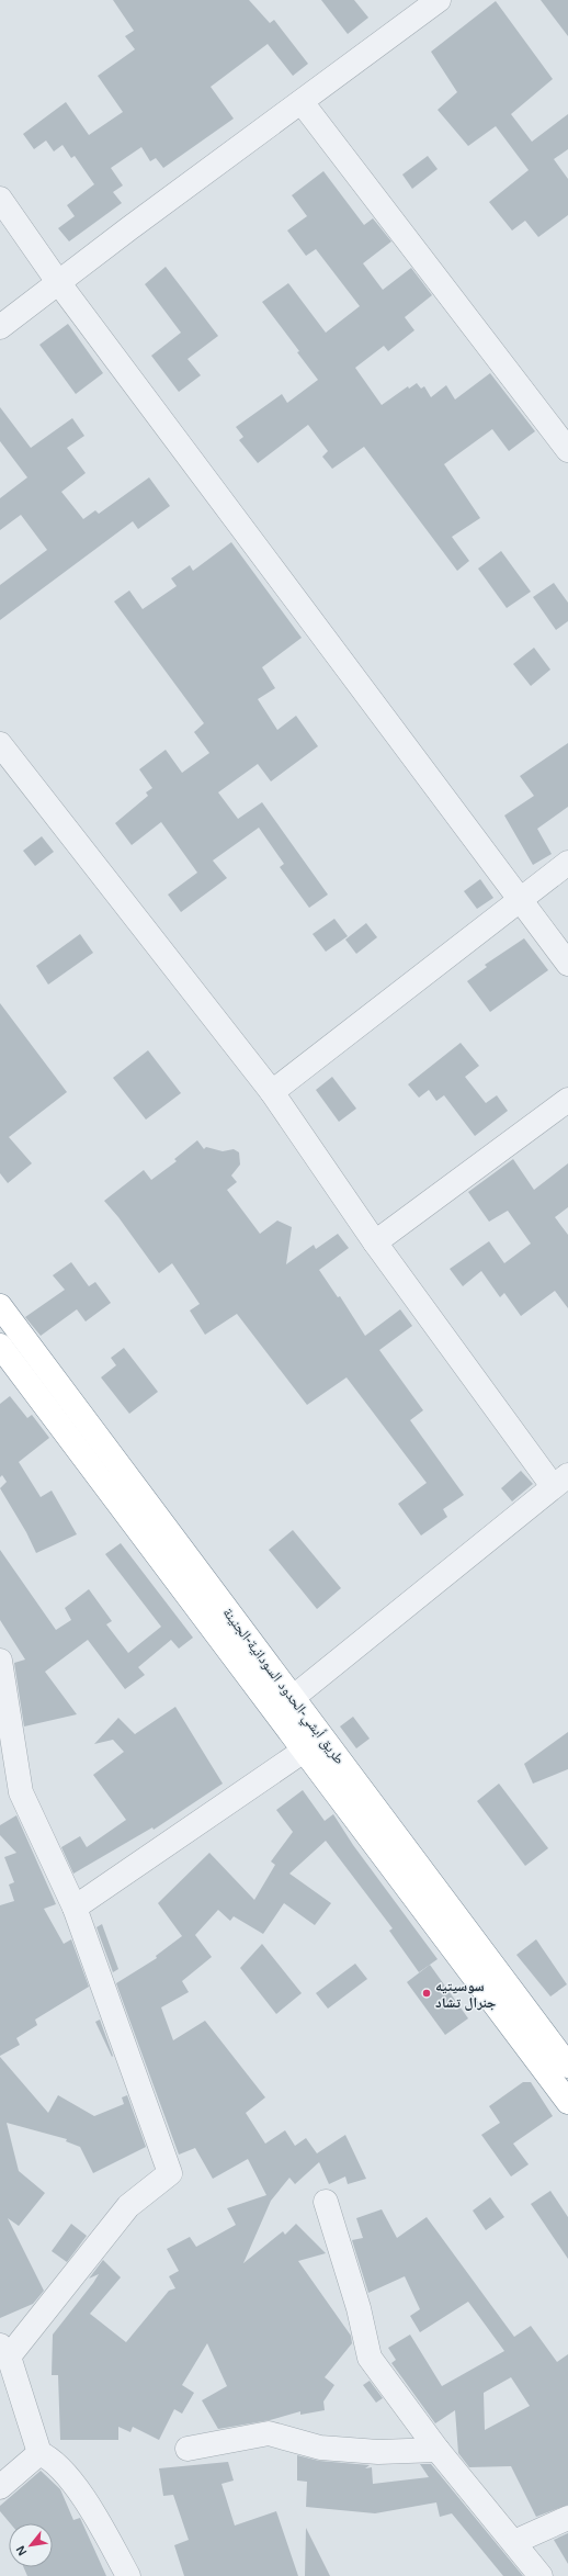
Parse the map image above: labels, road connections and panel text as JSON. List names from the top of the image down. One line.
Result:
{"streets":{"highway":["طريق أبشي-الحدود السودانية-الجنينة"]},"places":["سوسيتيه جنرال تشاد"],"north":"bottom left"}
